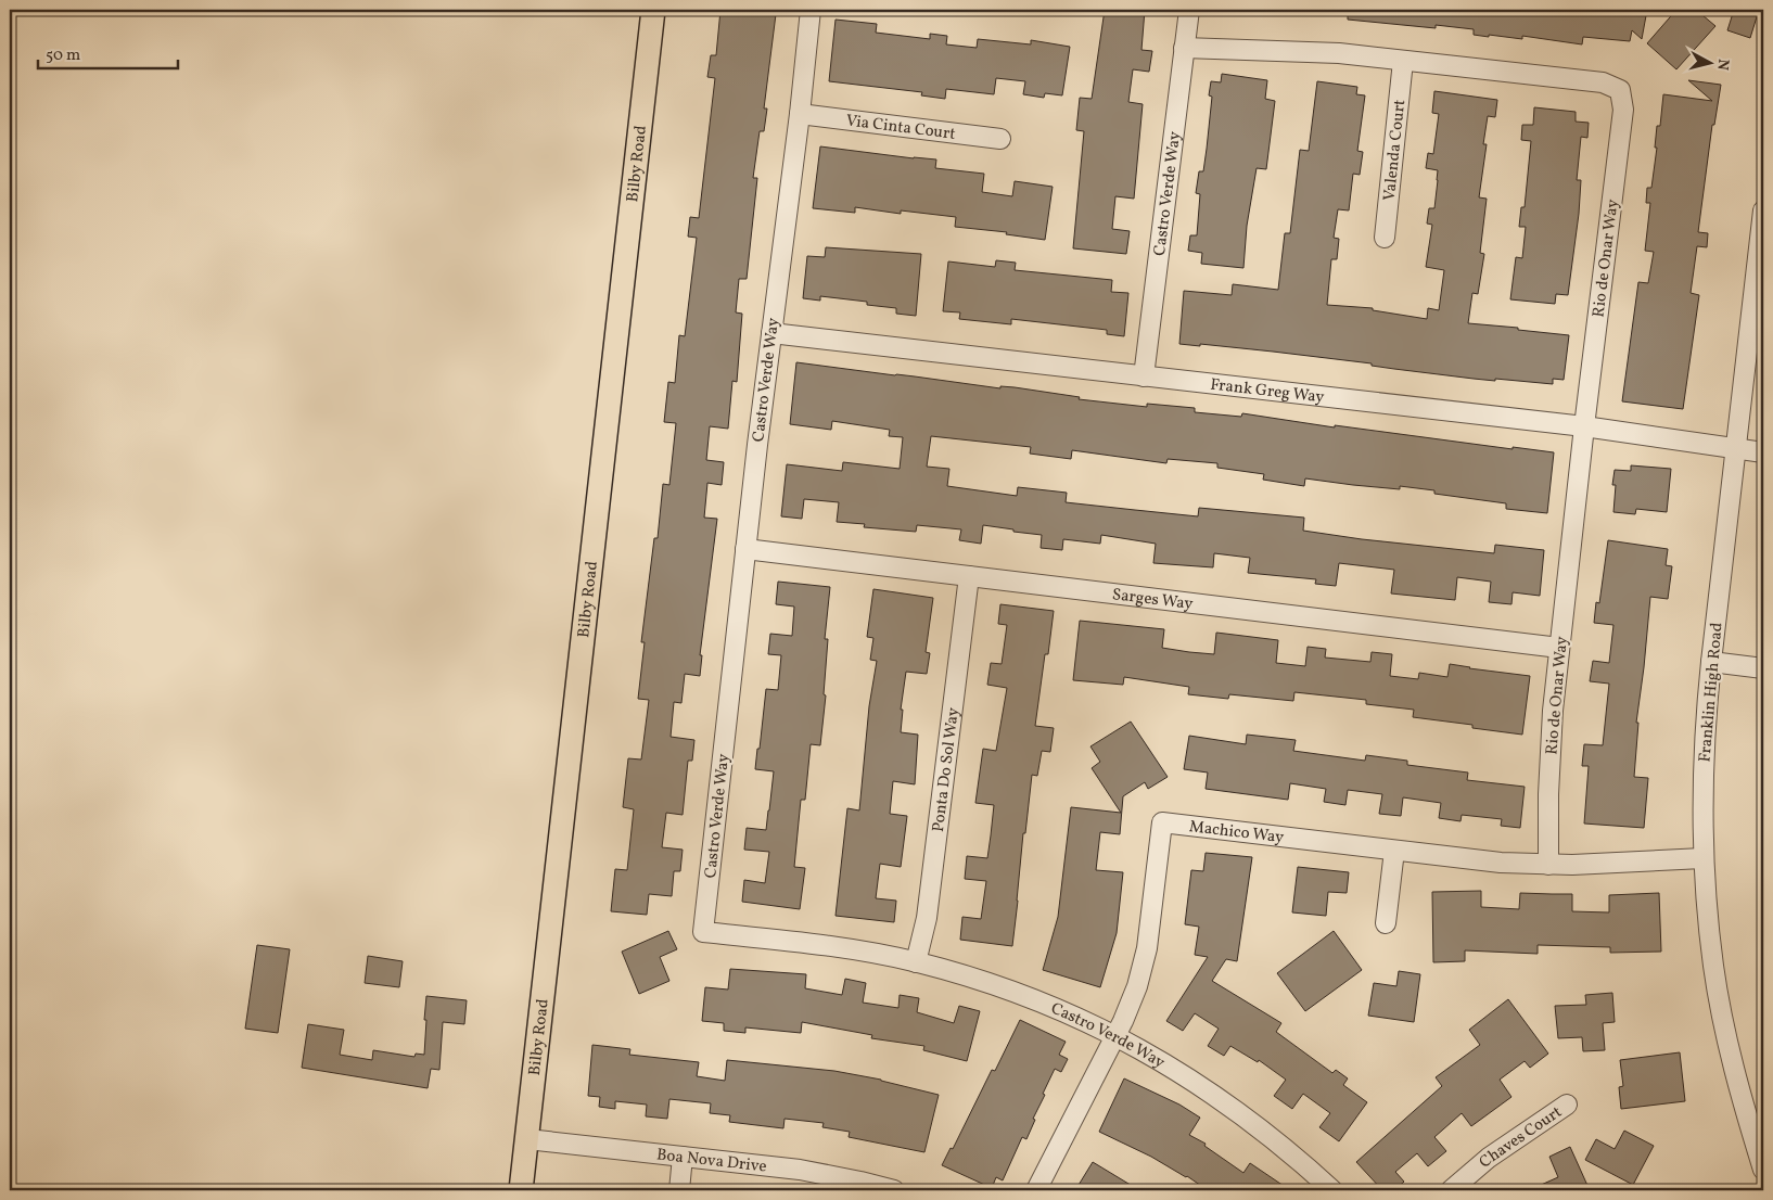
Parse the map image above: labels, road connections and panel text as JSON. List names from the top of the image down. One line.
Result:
{"streets":{"main road":["Bilby Road"],"street":["Via Cinta Court","Valenda Court","Castro Verde Way","Rio de Onar Way","Frank Greg Way","Sarges Way","Franklin High Road","Ponta Do Sol Way","Machico Way","Chaves Court","Boa Nova Drive"]},"crossings":[["Via Cinta Court","Castro Verde Way"],["Valenda Court","Rio de Onar Way"],["Bilby Road","Boa Nova Drive"],["Castro Verde Way","Rio de Onar Way"],["Castro Verde Way","Frank Greg Way"],["Castro Verde Way","Sarges Way"],["Castro Verde Way","Ponta Do Sol Way"],["Castro Verde Way","Machico Way"],["Rio de Onar Way","Frank Greg Way"],["Rio de Onar Way","Sarges Way"],["Rio de Onar Way","Machico Way"],["Frank Greg Way","Franklin High Road"],["Sarges Way","Ponta Do Sol Way"],["Franklin High Road","Machico Way"]],"scale_bar":"50 m","north":"right"}
